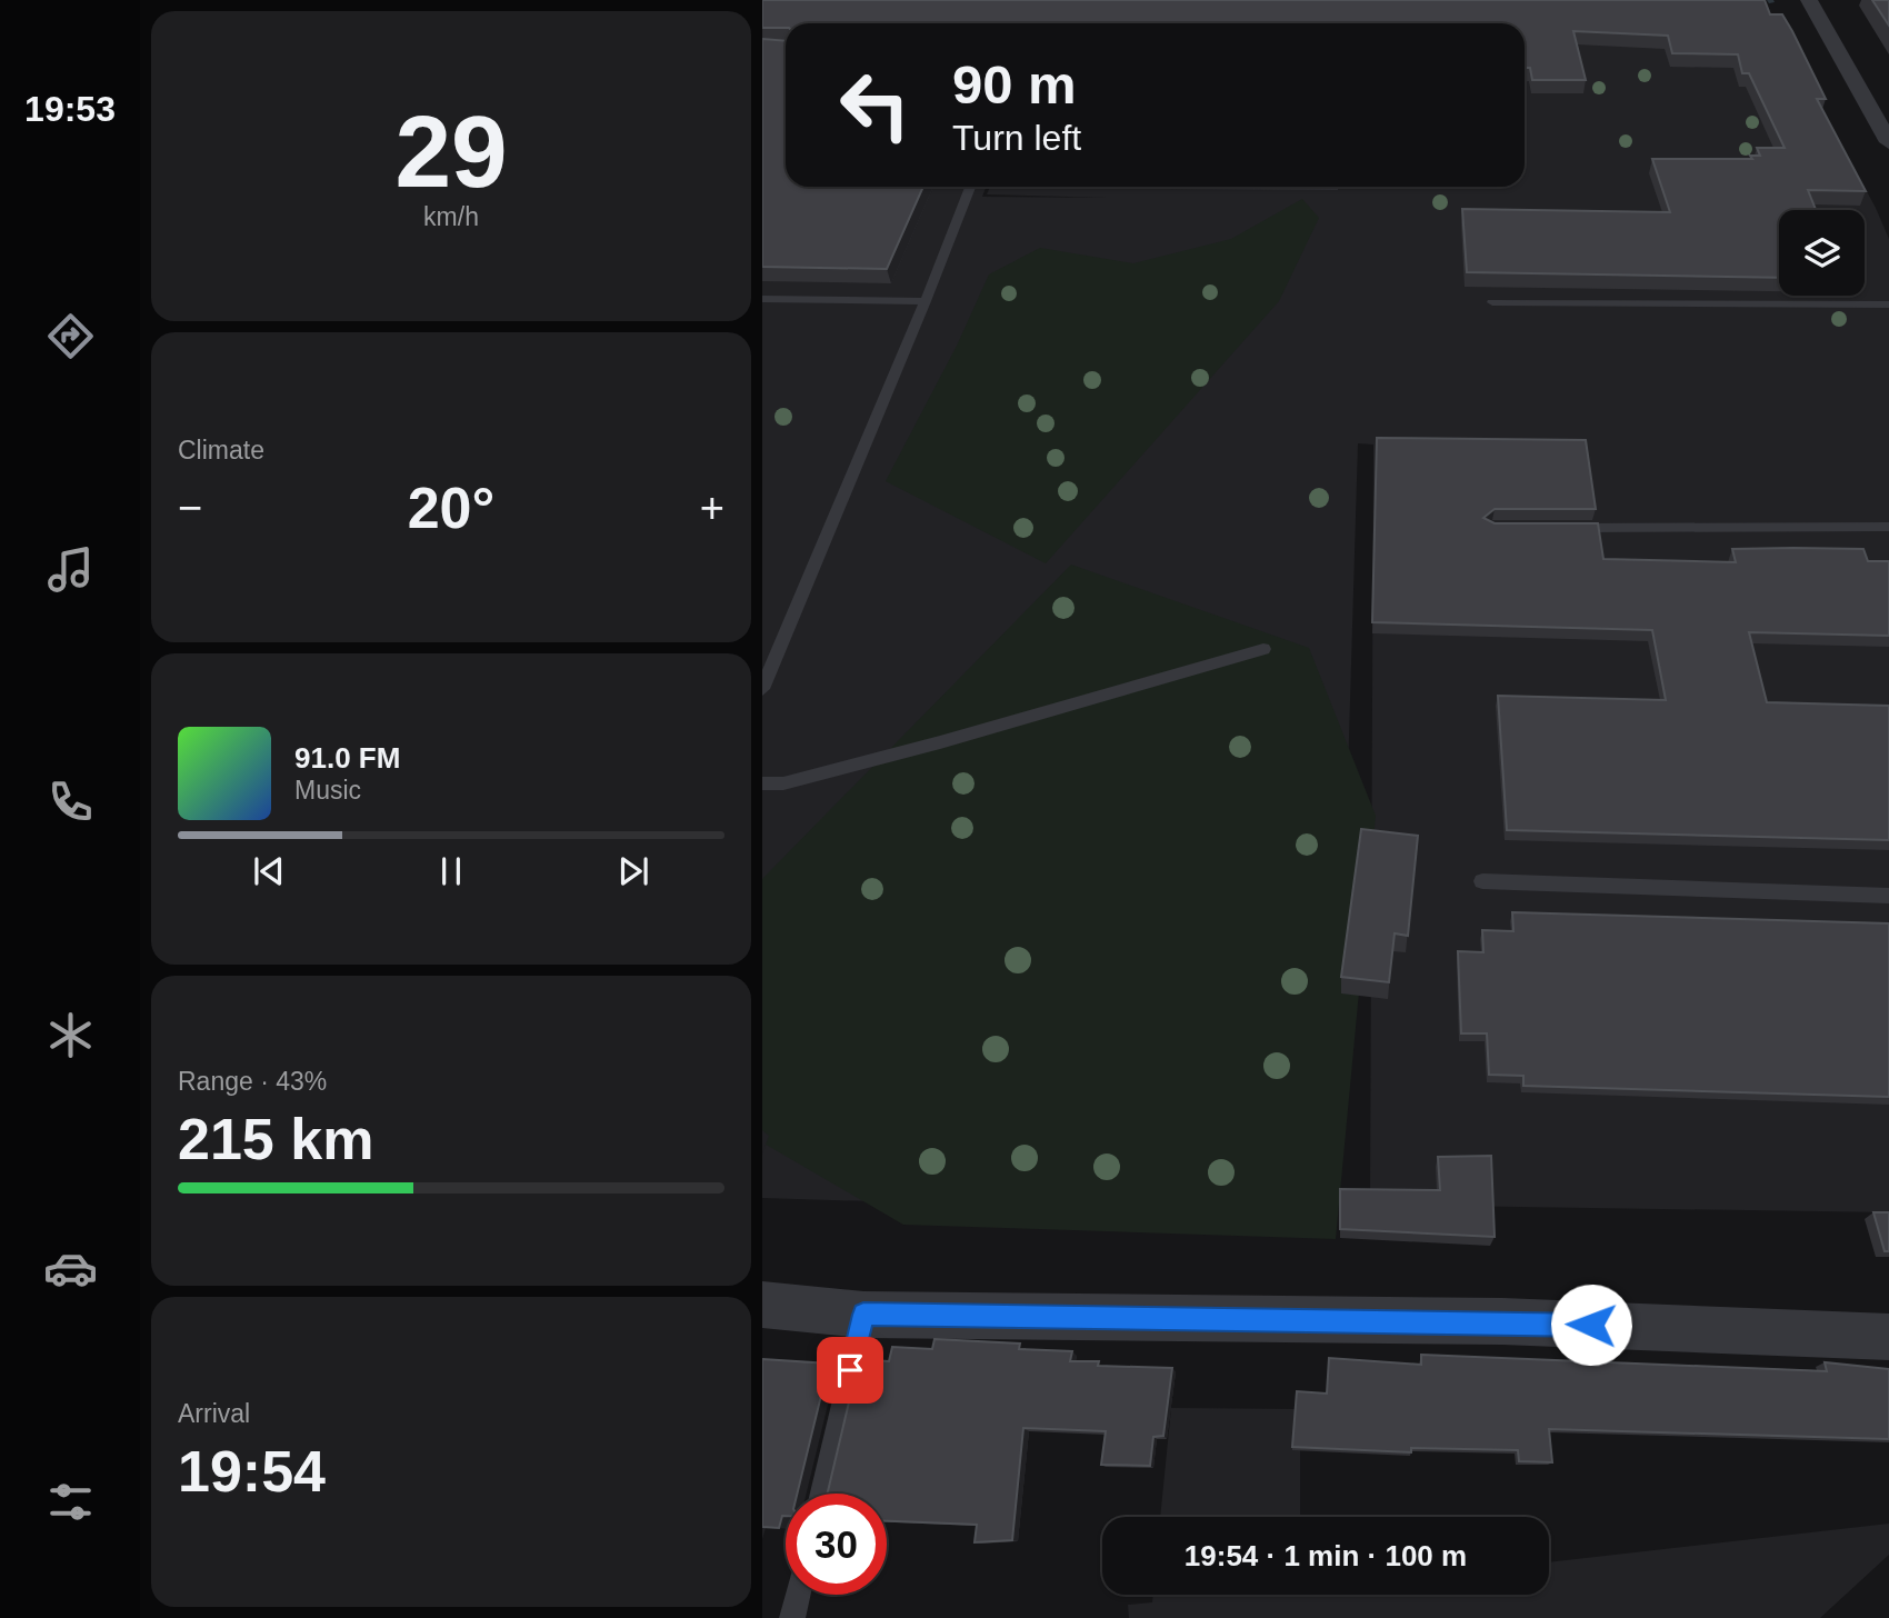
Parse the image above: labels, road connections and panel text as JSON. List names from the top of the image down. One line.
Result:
{"page":{"tabs":"19:53","tile":[["29","km/h"],"Climate",["Range · 43%","215 km"],["Arrival","19:54"]],"turn":["90 m","Turn left"],"heat":["−","20°","+"],"song":["91.0 FM","Music"],"limit":"30","trip":"19:54 · 1 min · 100 m"}}
